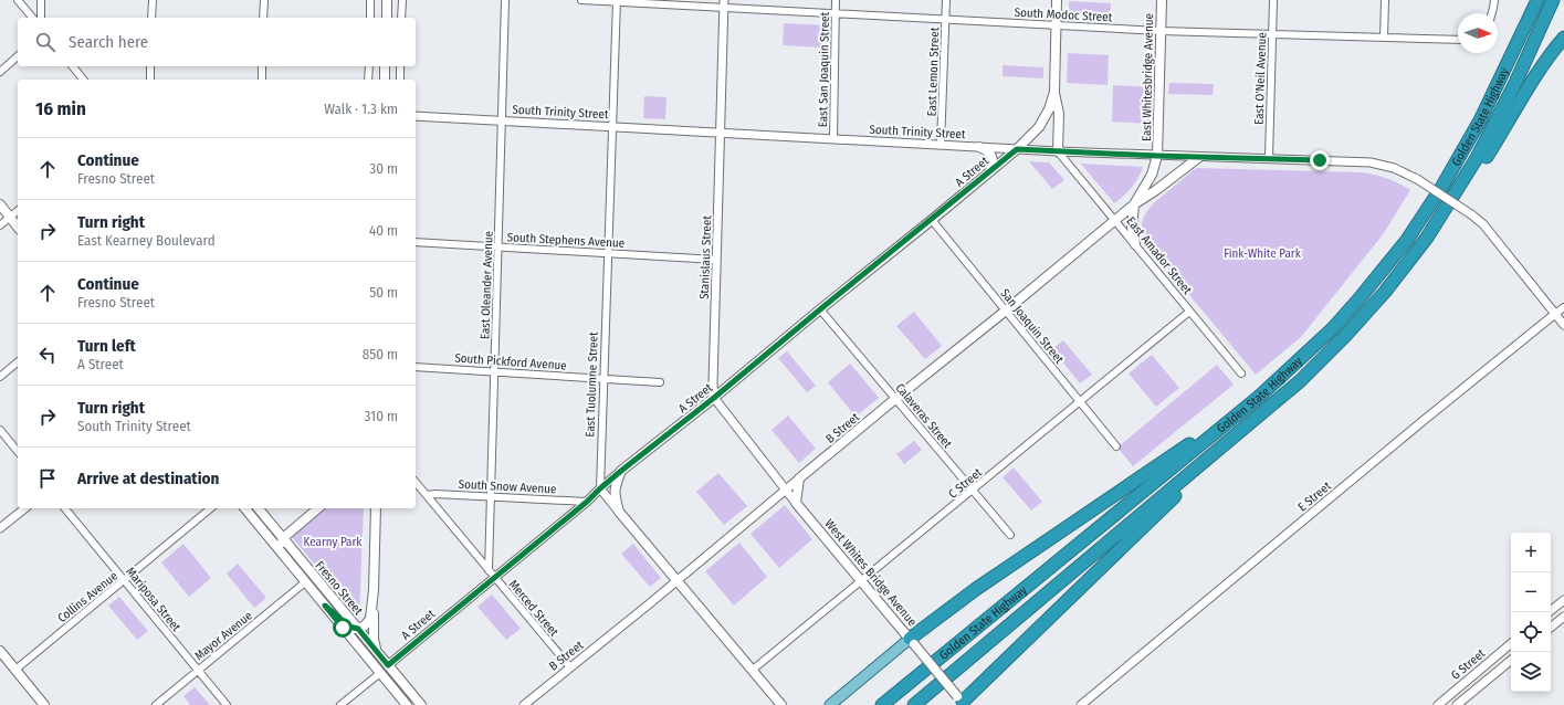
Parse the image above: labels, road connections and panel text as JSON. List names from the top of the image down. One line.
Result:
{"streets":{"highway":["Golden State Highway"],"main road":["East Whitesbridge Avenue","A Street","B Street","West Whites Bridge Avenue","Fresno Street"],"street":["South Modoc Street","East San Joaquin Street","East Lemon Street","East O'Neil Avenue","South Trinity Street","South Stephens Avenue","East Amador Street","Stanislaus Street","East Oleander Avenue","San Joaquin Street","South Pickford Avenue","East Tuolumne Street","Calaveras Street","C Street","South Snow Avenue","E Street","Collins Avenue","Mariposa Street","Merced Street","Mayor Avenue","G Street"]},"crossings":[["South Modoc Street","East San Joaquin Street"],["South Modoc Street","East Lemon Street"],["South Modoc Street","East Whitesbridge Avenue"],["South Modoc Street","East O'Neil Avenue"],["South Modoc Street","Stanislaus Street"],["South Modoc Street","East Tuolumne Street"],["East San Joaquin Street","South Trinity Street"],["East Lemon Street","South Trinity Street"],["East Whitesbridge Avenue","South Trinity Street"],["East Whitesbridge Avenue","B Street"],["East O'Neil Avenue","South Trinity Street"],["South Trinity Street","A Street"],["South Trinity Street","East Amador Street"],["South Trinity Street","Stanislaus Street"],["South Trinity Street","East Oleander Avenue"],["South Trinity Street","East Tuolumne Street"],["South Trinity Street","B Street"],["South Trinity Street","E Street"],["A Street","Stanislaus Street"],["A Street","San Joaquin Street"],["A Street","East Tuolumne Street"],["A Street","Calaveras Street"],["A Street","South Snow Avenue"],["A Street","Fresno Street"],["A Street","Merced Street"],["South Stephens Avenue","Stanislaus Street"],["South Stephens Avenue","East Oleander Avenue"],["South Stephens Avenue","East Tuolumne Street"],["East Amador Street","B Street"],["East Amador Street","C Street"],["East Oleander Avenue","South Pickford Avenue"],["East Oleander Avenue","South Snow Avenue"],["East Oleander Avenue","Merced Street"],["San Joaquin Street","B Street"],["San Joaquin Street","C Street"],["South Pickford Avenue","East Tuolumne Street"],["Calaveras Street","B Street"],["Calaveras Street","C Street"],["B Street","West Whites Bridge Avenue"],["B Street","Merced Street"],["C Street","West Whites Bridge Avenue"],["South Snow Avenue","Merced Street"],["Fresno Street","Mayor Avenue"],["Collins Avenue","Mariposa Street"],["Mariposa Street","Mayor Avenue"]],"parks":["Fink-White Park","Kearny Park"],"north":"right","page":{"search":"Search here","heading":["16 min","Walk · 1.3 km"],"list":[["Continue","Fresno Street","30 m"],["Turn right","East Kearney Boulevard","40 m"],["Continue","Fresno Street","50 m"],["Turn left","A Street","850 m"],["Turn right","South Trinity Street","310 m"],"Arrive at destination"],"map_buttons":["+","−"]}}
